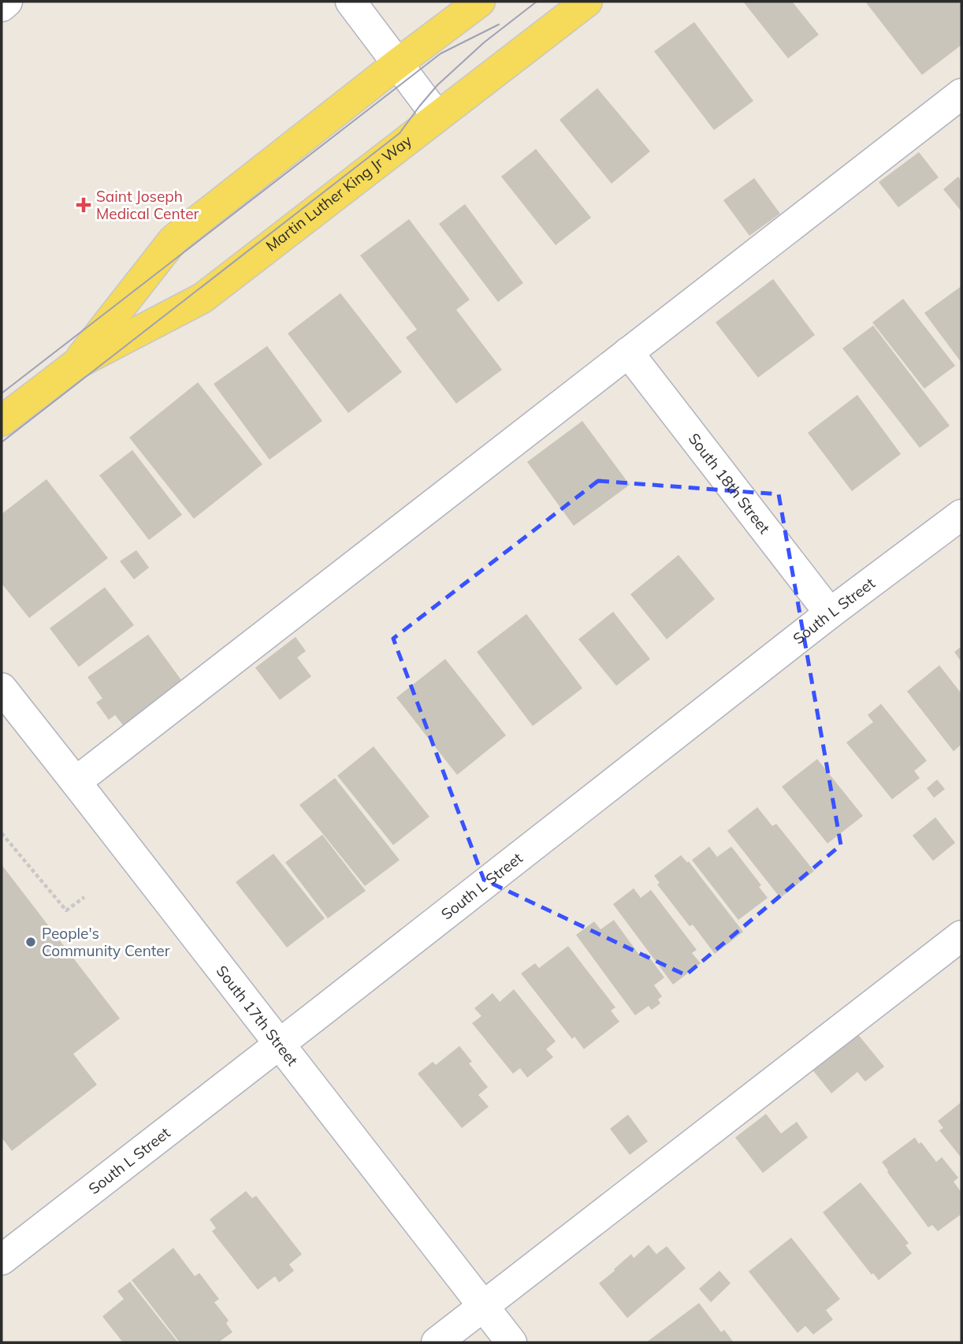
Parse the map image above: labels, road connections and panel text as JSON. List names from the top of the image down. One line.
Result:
{"streets":{"main road":["Martin Luther King Jr Way"],"street":["South 18th Street","South L Street","South 17th Street"]},"crossings":[["South 18th Street","South L Street"],["South L Street","South 17th Street"]],"places":{"health":["Saint Joseph Medical Center"],"other":["People's Community Center"]}}
